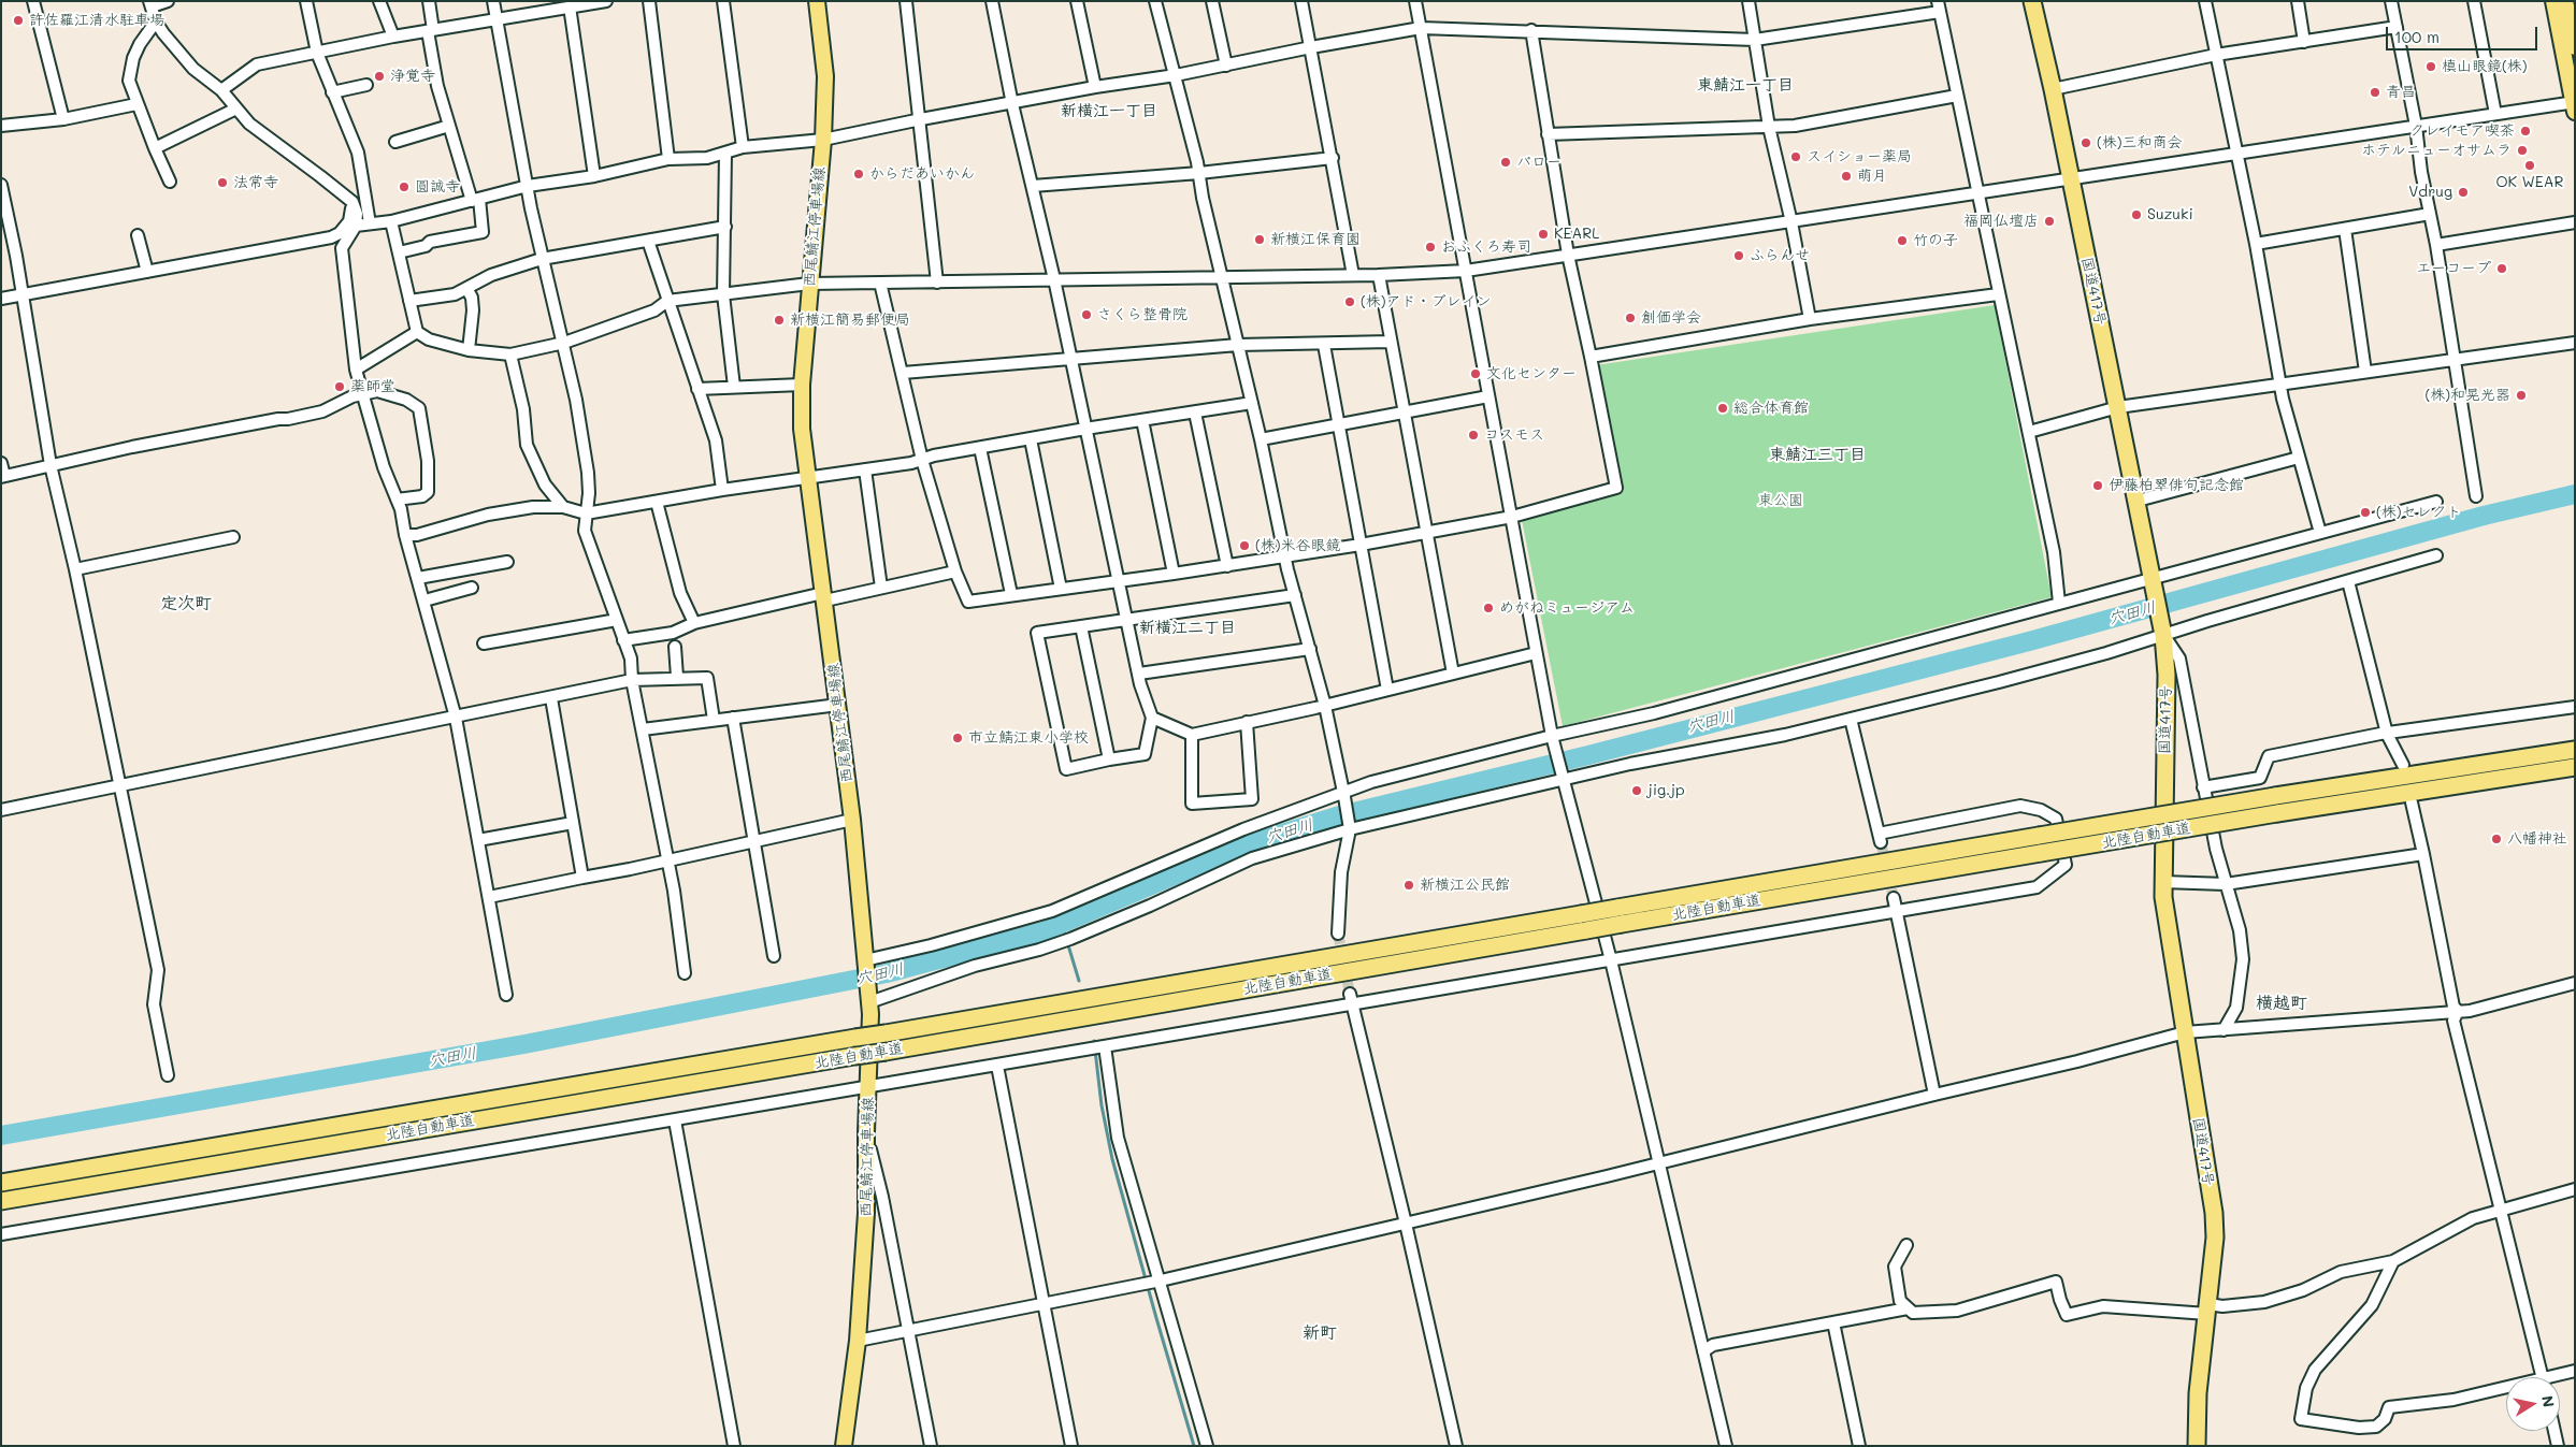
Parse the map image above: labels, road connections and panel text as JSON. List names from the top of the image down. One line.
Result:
{"streets":{"highway":["国道417号","北陸自動車道"],"main road":["西尾鯖江停車場線"]},"districts":["東鯖江一丁目","新横江一丁目","東鯖江三丁目","定次町","新横江二丁目","横越町","新町"],"water":["穴田川"],"parks":["東公園"],"places":["許佐羅江清水駐車場","槙山眼鏡(株)","浄覚寺","青昌","クレイモア喫茶","(株)三和商会","ホテルニューオサムラ","スイショー薬局","バロー","OK WEAR","からだあいかん","萌月","法常寺","圓誠寺","Vdrug","Suzuki","福岡仏壇店","KEARL","新横江保育園","竹の子","おふくろ寿司","ふらんせ","エーコープ","(株)アド・ブレイン","さくら整骨院","創価学会","新横江簡易郵便局","文化センター","薬師堂","(株)和晃光器","総合体育館","コスモス","伊藤柏翠俳句記念館","(株)セレクト","(株)米谷眼鏡","めがねミュージアム","市立鯖江東小学校","jig.jp","八幡神社","新横江公民館"],"scale_bar":"100 m","north":"right"}
